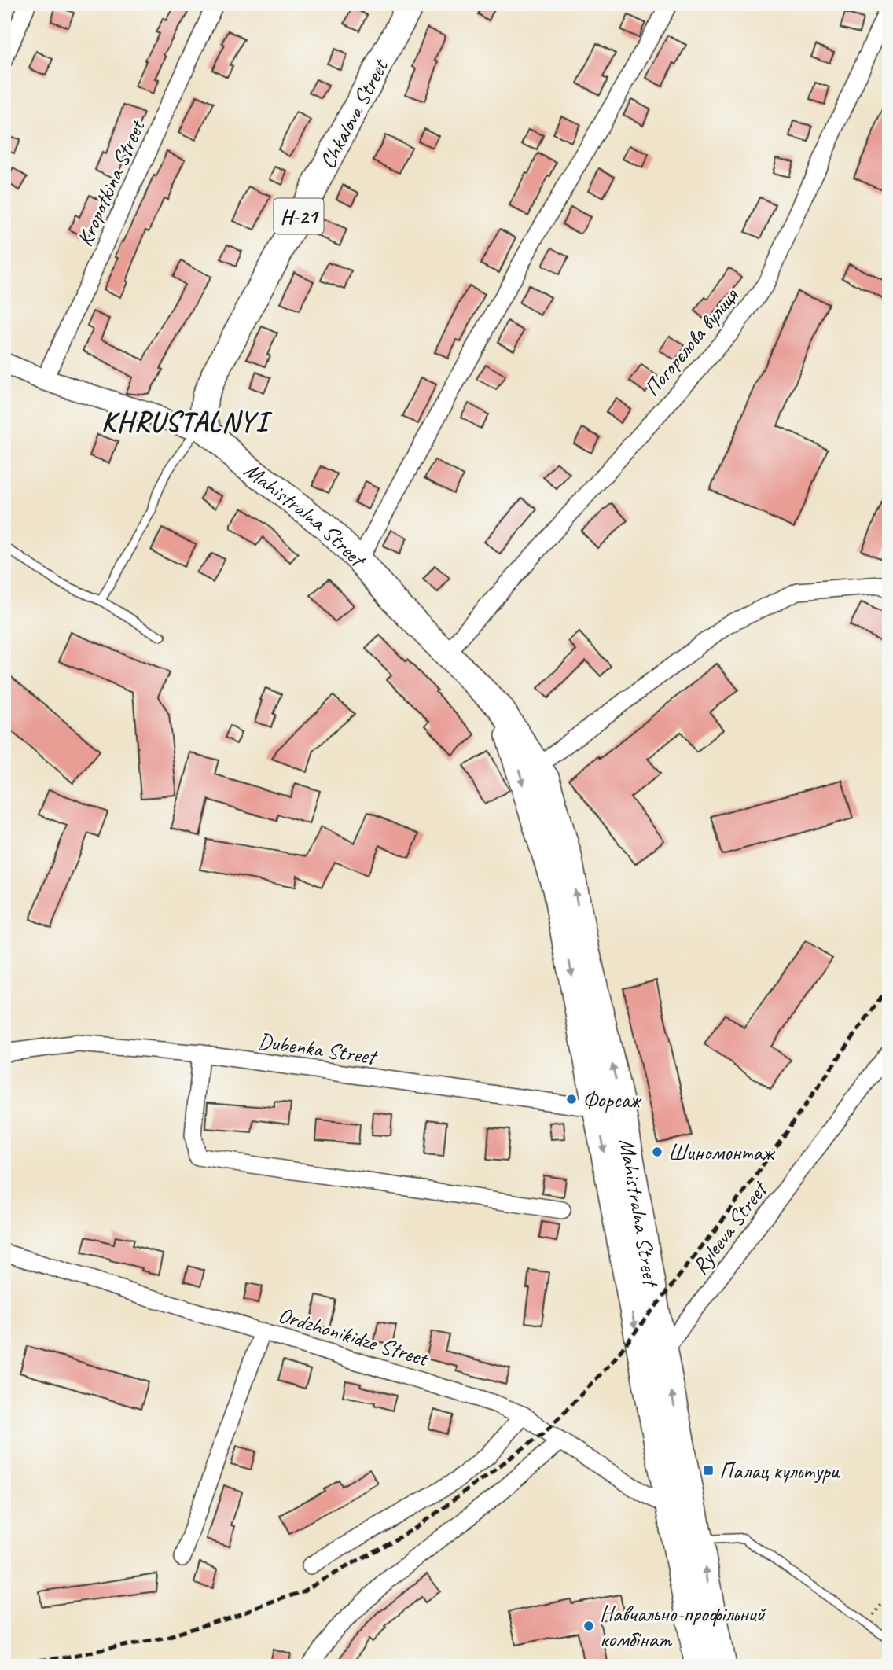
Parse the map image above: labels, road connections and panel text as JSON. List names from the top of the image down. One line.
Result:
{"streets":{"main road":["Chkalova Street","Н-21","Mahistralna Street"],"street":["Kropotkina Street","Погорєлова вулиця","Dubenka Street","Ryleeva Street","Ordzhonikidze Street"]},"crossings":[["Chkalova Street","Mahistralna Street"],["Kropotkina Street","Mahistralna Street"],["Погорєлова вулиця","Mahistralna Street"],["Mahistralna Street","Dubenka Street"],["Mahistralna Street","Ryleeva Street"],["Mahistralna Street","Ordzhonikidze Street"]],"districts":["KHRUSTALNYI"],"places":{"other":["Форсаж","Шиномонтаж","Навчально-профільний комбінат"],"transit":["Палац культури"]}}
